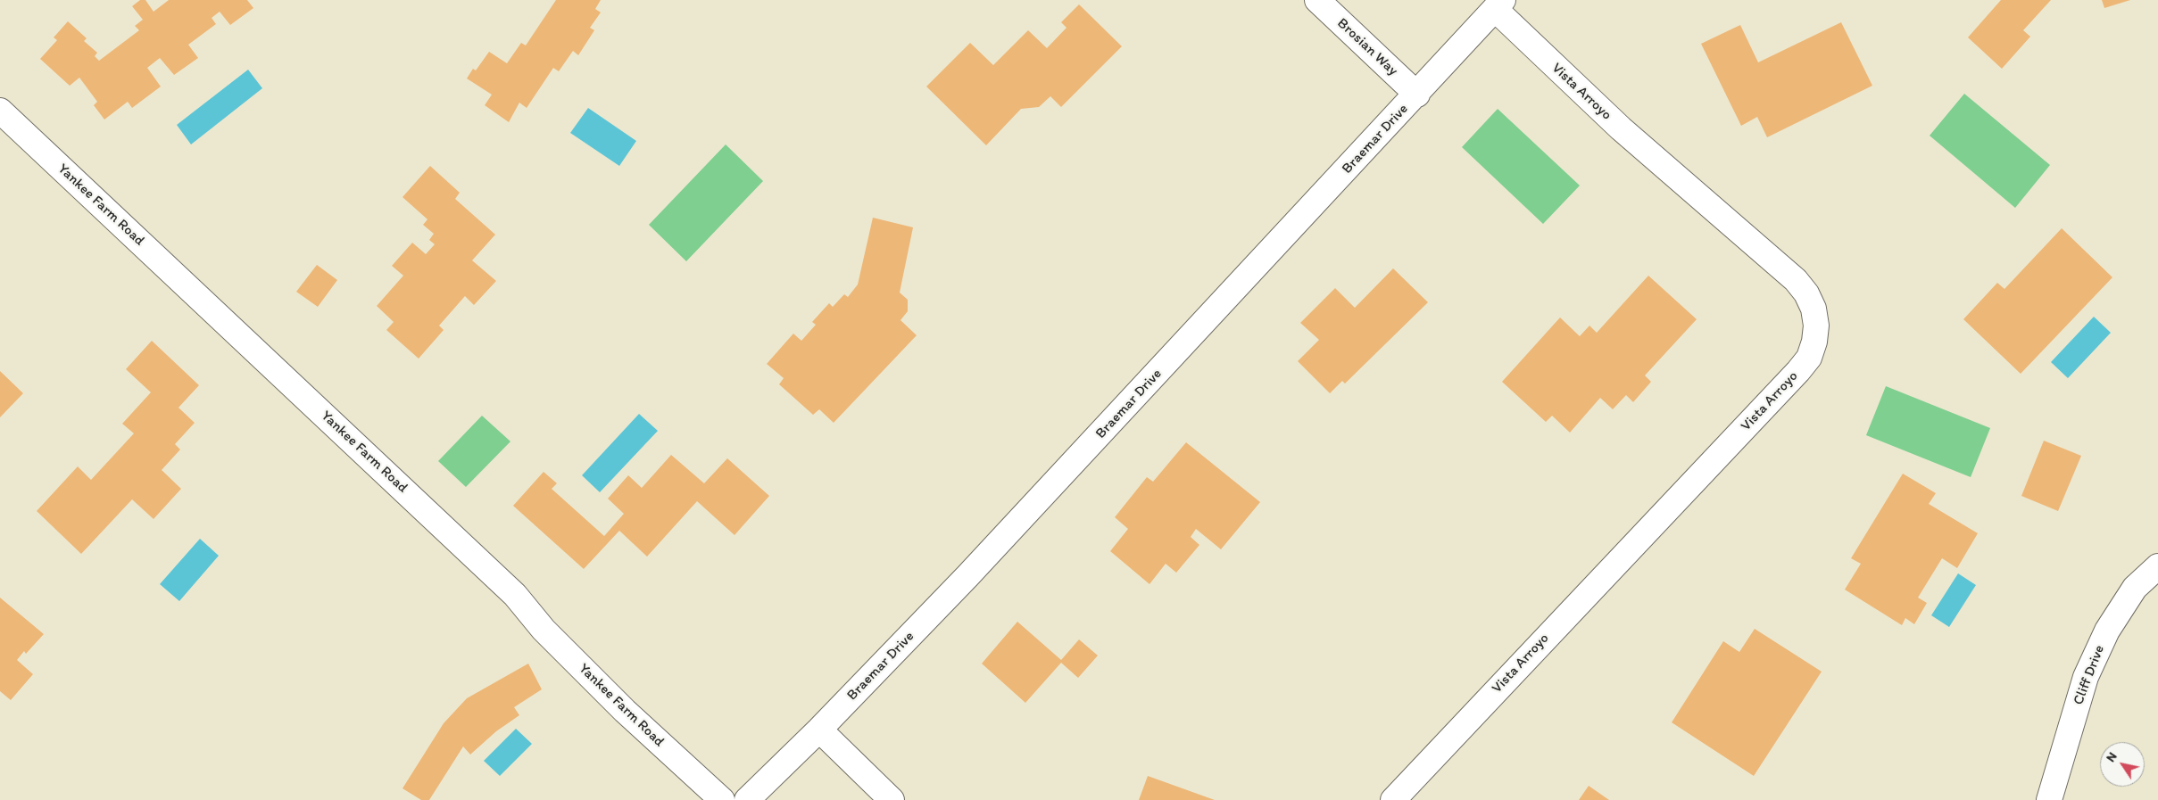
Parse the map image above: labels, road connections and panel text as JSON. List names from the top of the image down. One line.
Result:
{"streets":{"street":["Brosian Way","Vista Arroyo","Braemar Drive","Yankee Farm Road","Cliff Drive"]},"crossings":[["Brosian Way","Braemar Drive"],["Vista Arroyo","Braemar Drive"]],"north":"top left"}
